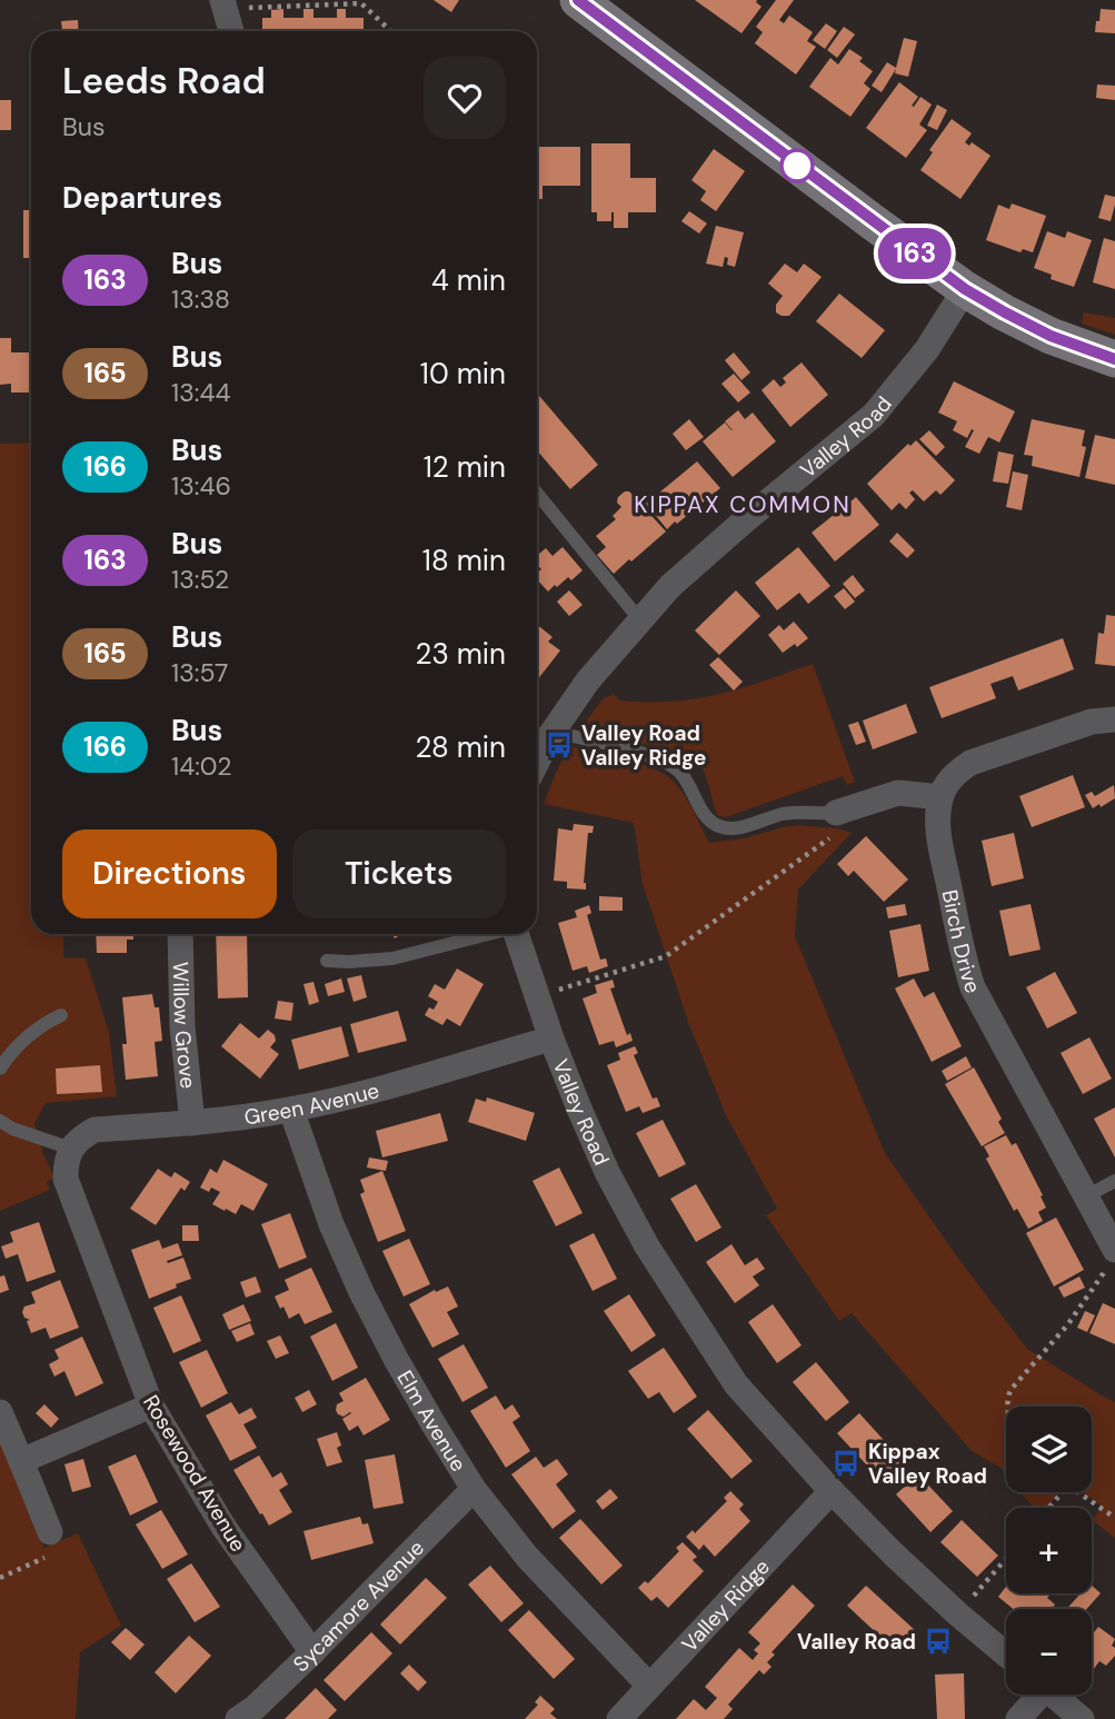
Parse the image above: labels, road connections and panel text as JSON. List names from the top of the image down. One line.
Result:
{"streets":{"street":["Valley Road","Birch Drive","Willow Grove","Green Avenue","Elm Avenue","Rosewood Avenue","Valley Ridge","Sycamore Avenue"]},"crossings":[["Valley Road","Green Avenue"],["Valley Road","Valley Ridge"],["Willow Grove","Green Avenue"],["Green Avenue","Elm Avenue"],["Green Avenue","Rosewood Avenue"],["Elm Avenue","Valley Ridge"],["Elm Avenue","Sycamore Avenue"],["Rosewood Avenue","Sycamore Avenue"]],"districts":["KIPPAX COMMON"],"places":{"bus stop":["Valley Road Valley Ridge","Kippax Valley Road","Valley Road"]},"lines":["bus line 163"],"page":{"on_map":"163","heading":[["Leeds Road","Bus"],"Departures"],"list":[{"mark":"163","name":"Bus","note":"13:38","value":"4 min"},{"mark":"165","name":"Bus","note":"13:44","value":"10 min"},{"mark":"166","name":"Bus","note":"13:46","value":"12 min"},{"mark":"163","name":"Bus","note":"13:52","value":"18 min"},{"mark":"165","name":"Bus","note":"13:57","value":"23 min"},{"mark":"166","name":"Bus","note":"14:02","value":"28 min"}],"buttons":["Directions","Tickets"],"map_buttons":["+","−"]}}
